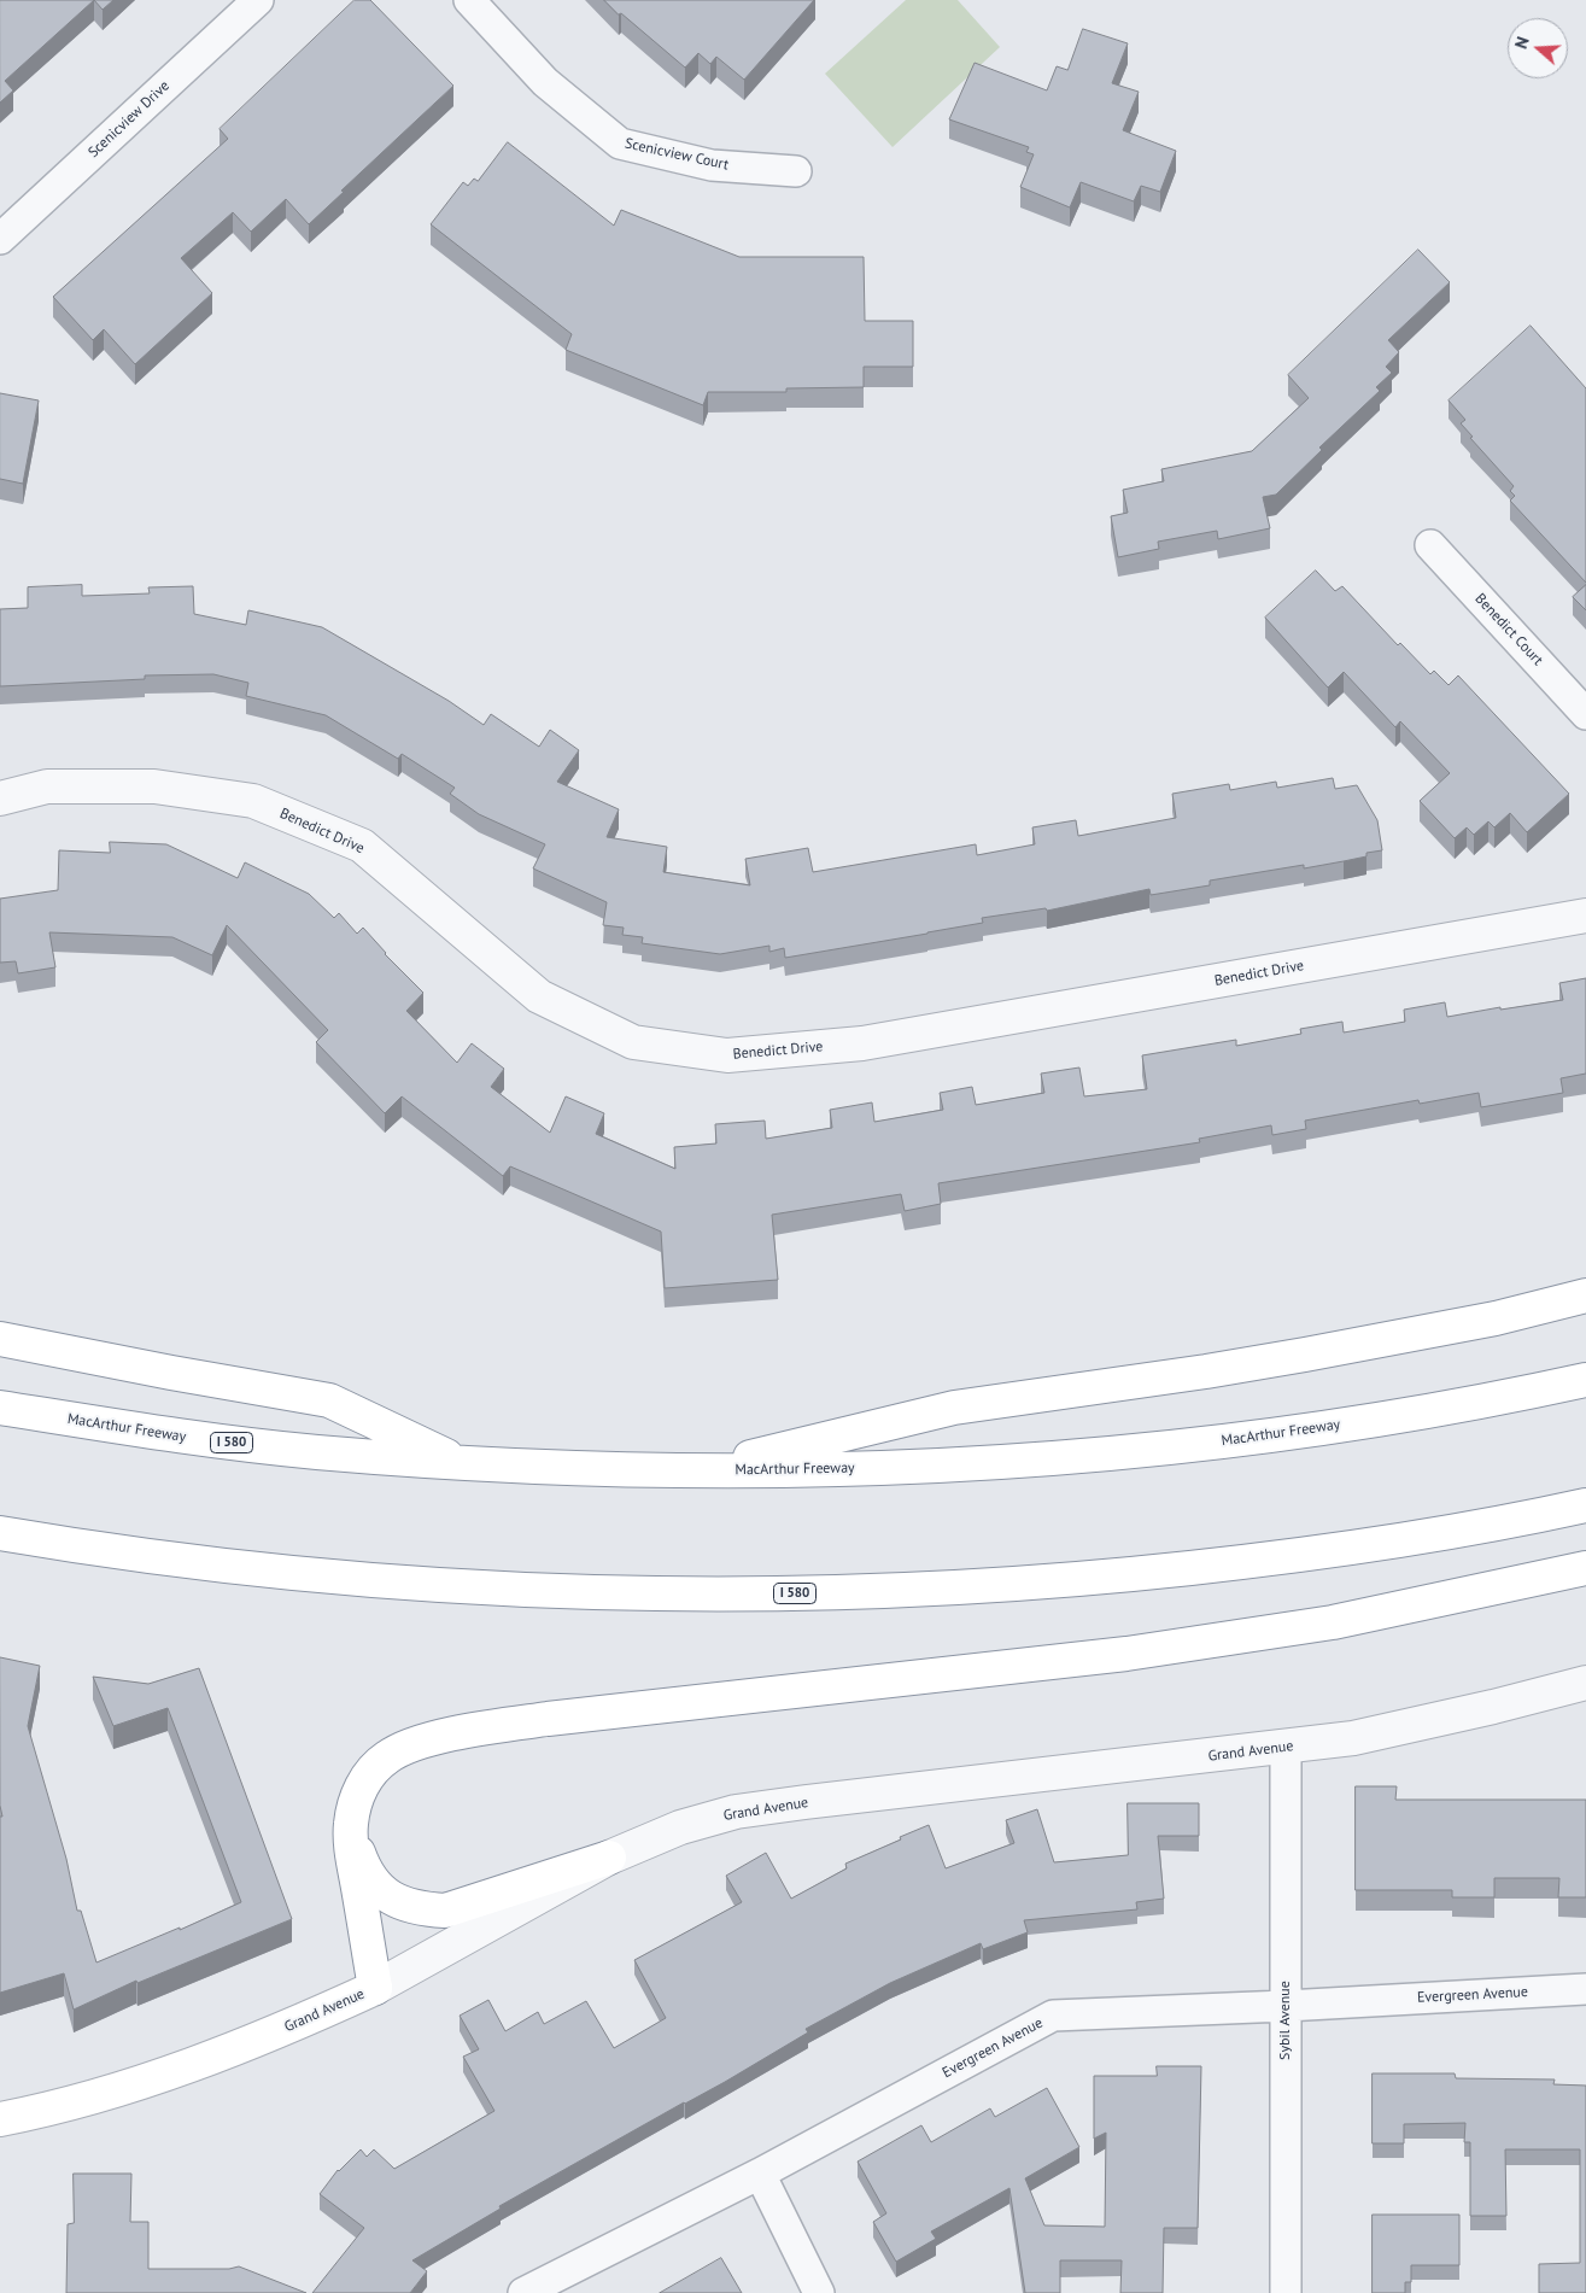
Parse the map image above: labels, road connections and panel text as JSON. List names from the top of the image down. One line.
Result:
{"streets":{"main road":["MacArthur Freeway","I 580","Grand Avenue"],"street":["Scenicview Drive","Scenicview Court","Benedict Court","Benedict Drive","Evergreen Avenue","Sybil Avenue"]},"crossings":[["Grand Avenue","Sybil Avenue"],["Evergreen Avenue","Sybil Avenue"]],"north":"left"}
